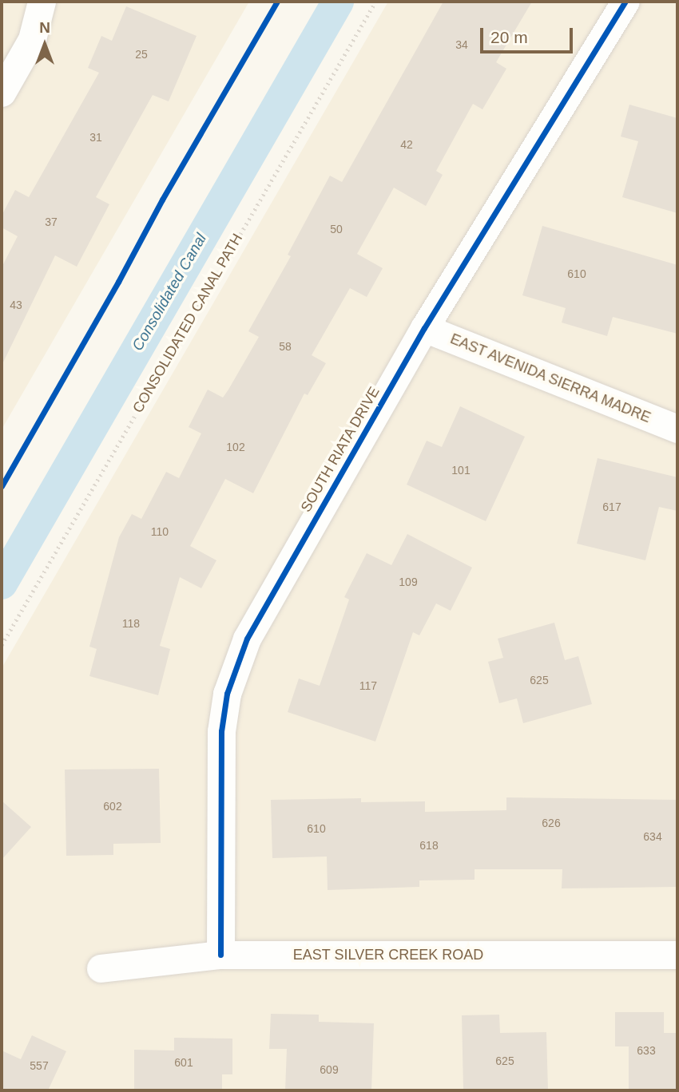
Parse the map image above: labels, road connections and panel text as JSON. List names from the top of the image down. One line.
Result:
{"streets":{"street":["EAST AVENIDA SIERRA MADRE","SOUTH RIATA DRIVE","EAST SILVER CREEK ROAD"],"path":["CONSOLIDATED CANAL PATH"]},"crossings":[["EAST AVENIDA SIERRA MADRE","SOUTH RIATA DRIVE"],["SOUTH RIATA DRIVE","EAST SILVER CREEK ROAD"]],"water":["Consolidated Canal"],"house_numbers":["34","25","31","42","37","50","610","43","58","102","101","617","110","109","118","625","117","602","626","610","634","618","633","625","601","557","609"],"scale_bar":"20 m","north":"top"}
